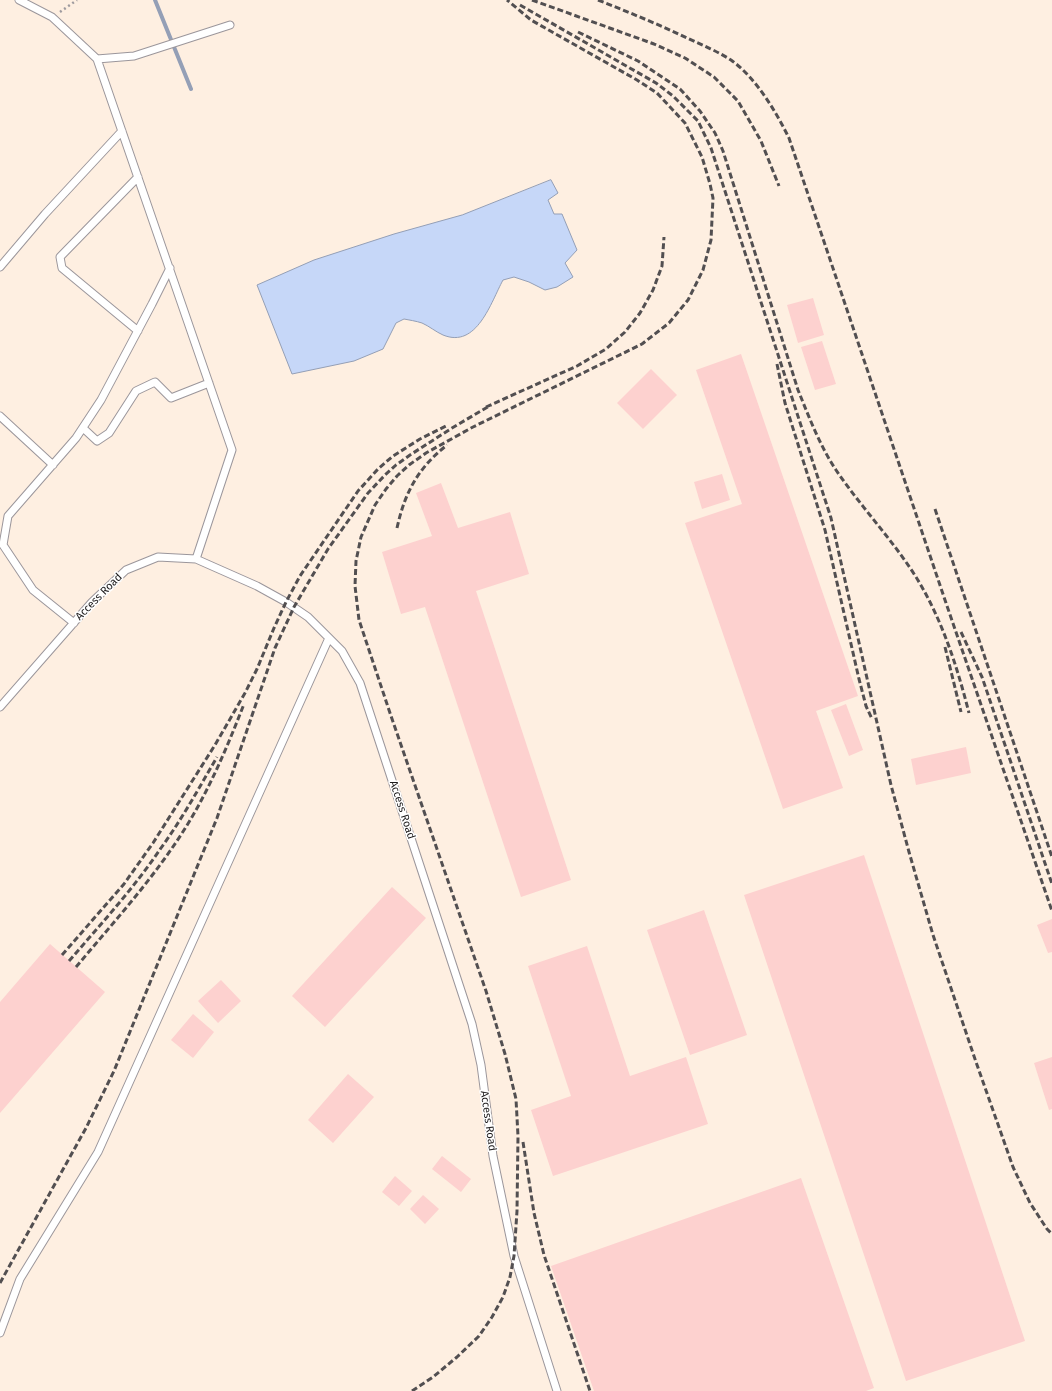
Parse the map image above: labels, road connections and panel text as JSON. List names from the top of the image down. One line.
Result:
{"streets":{"lane":["Access Road"]}}
